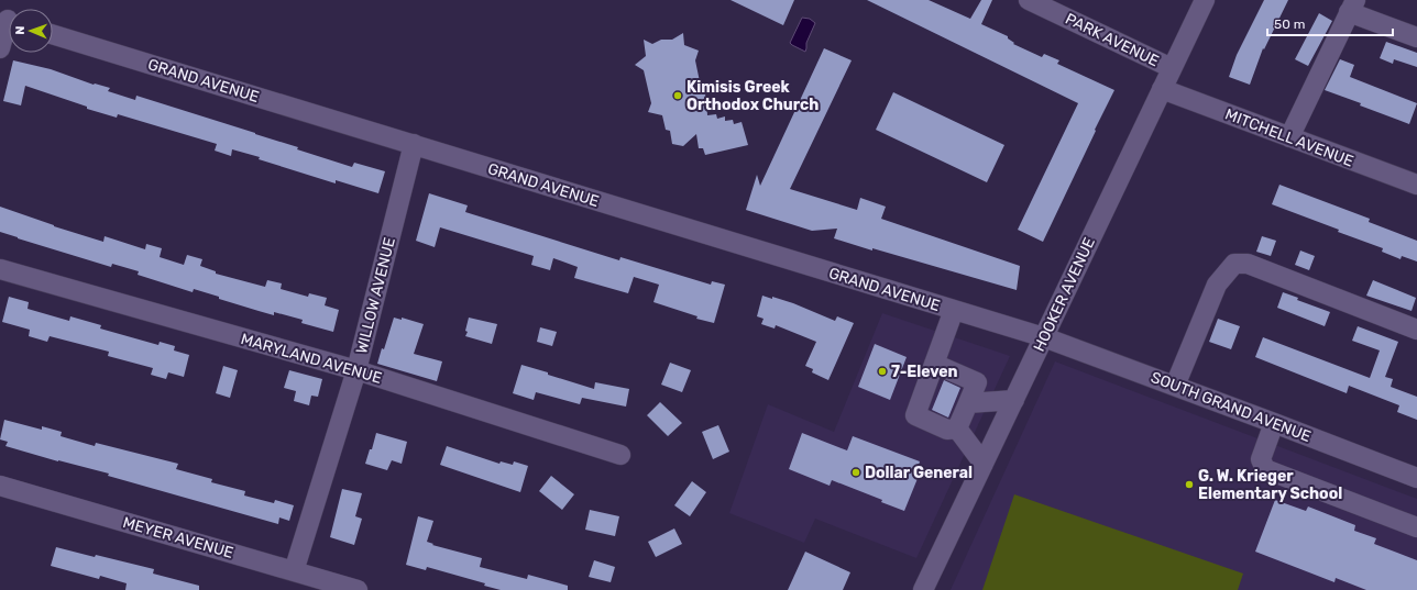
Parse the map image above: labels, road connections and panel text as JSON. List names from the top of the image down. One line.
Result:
{"streets":{"street":["PARK AVENUE","GRAND AVENUE","MITCHELL AVENUE","HOOKER AVENUE","WILLOW AVENUE","MARYLAND AVENUE","SOUTH GRAND AVENUE","MEYER AVENUE"]},"crossings":[["PARK AVENUE","HOOKER AVENUE"],["GRAND AVENUE","HOOKER AVENUE"],["GRAND AVENUE","WILLOW AVENUE"],["GRAND AVENUE","SOUTH GRAND AVENUE"],["MITCHELL AVENUE","HOOKER AVENUE"],["HOOKER AVENUE","SOUTH GRAND AVENUE"],["WILLOW AVENUE","MARYLAND AVENUE"],["WILLOW AVENUE","MEYER AVENUE"]],"places":["Kimisis Greek Orthodox Church","7-Eleven","Dollar General","G. W. Krieger Elementary School"],"scale_bar":"50 m","north":"left"}
